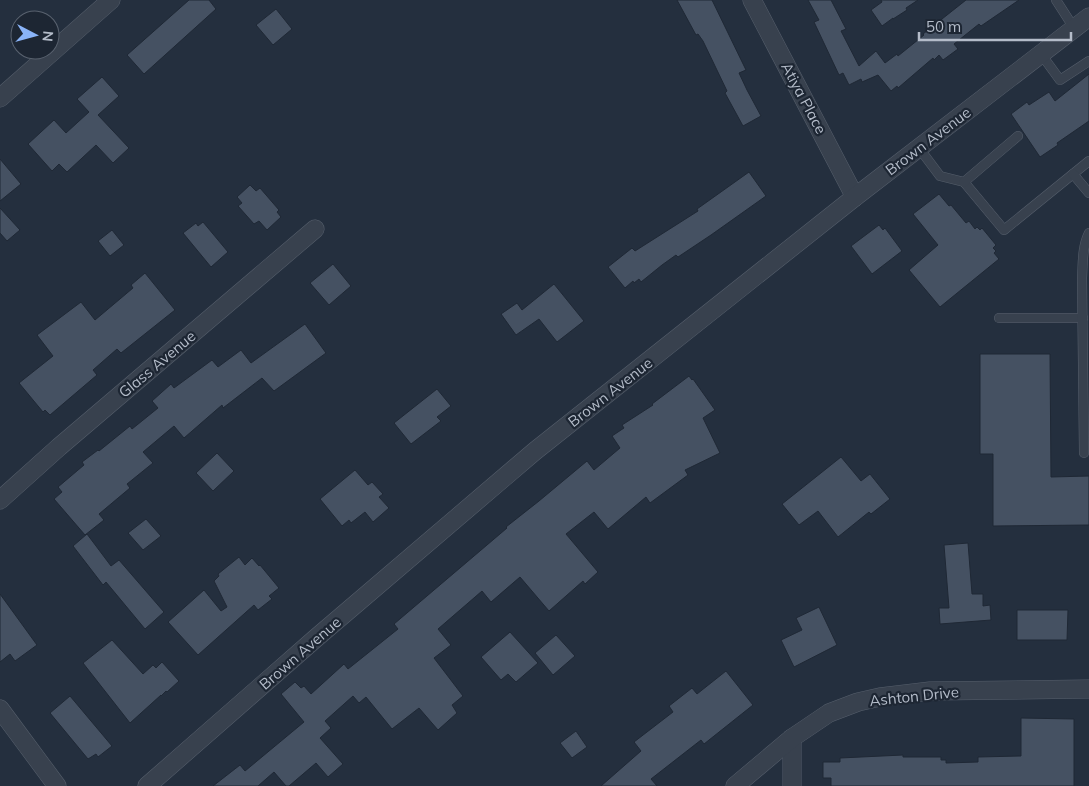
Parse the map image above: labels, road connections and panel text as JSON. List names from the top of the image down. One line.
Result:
{"streets":{"street":["Atiya Place","Brown Avenue","Glass Avenue","Ashton Drive"]},"crossings":[["Atiya Place","Brown Avenue"]],"scale_bar":"50 m","north":"right"}
